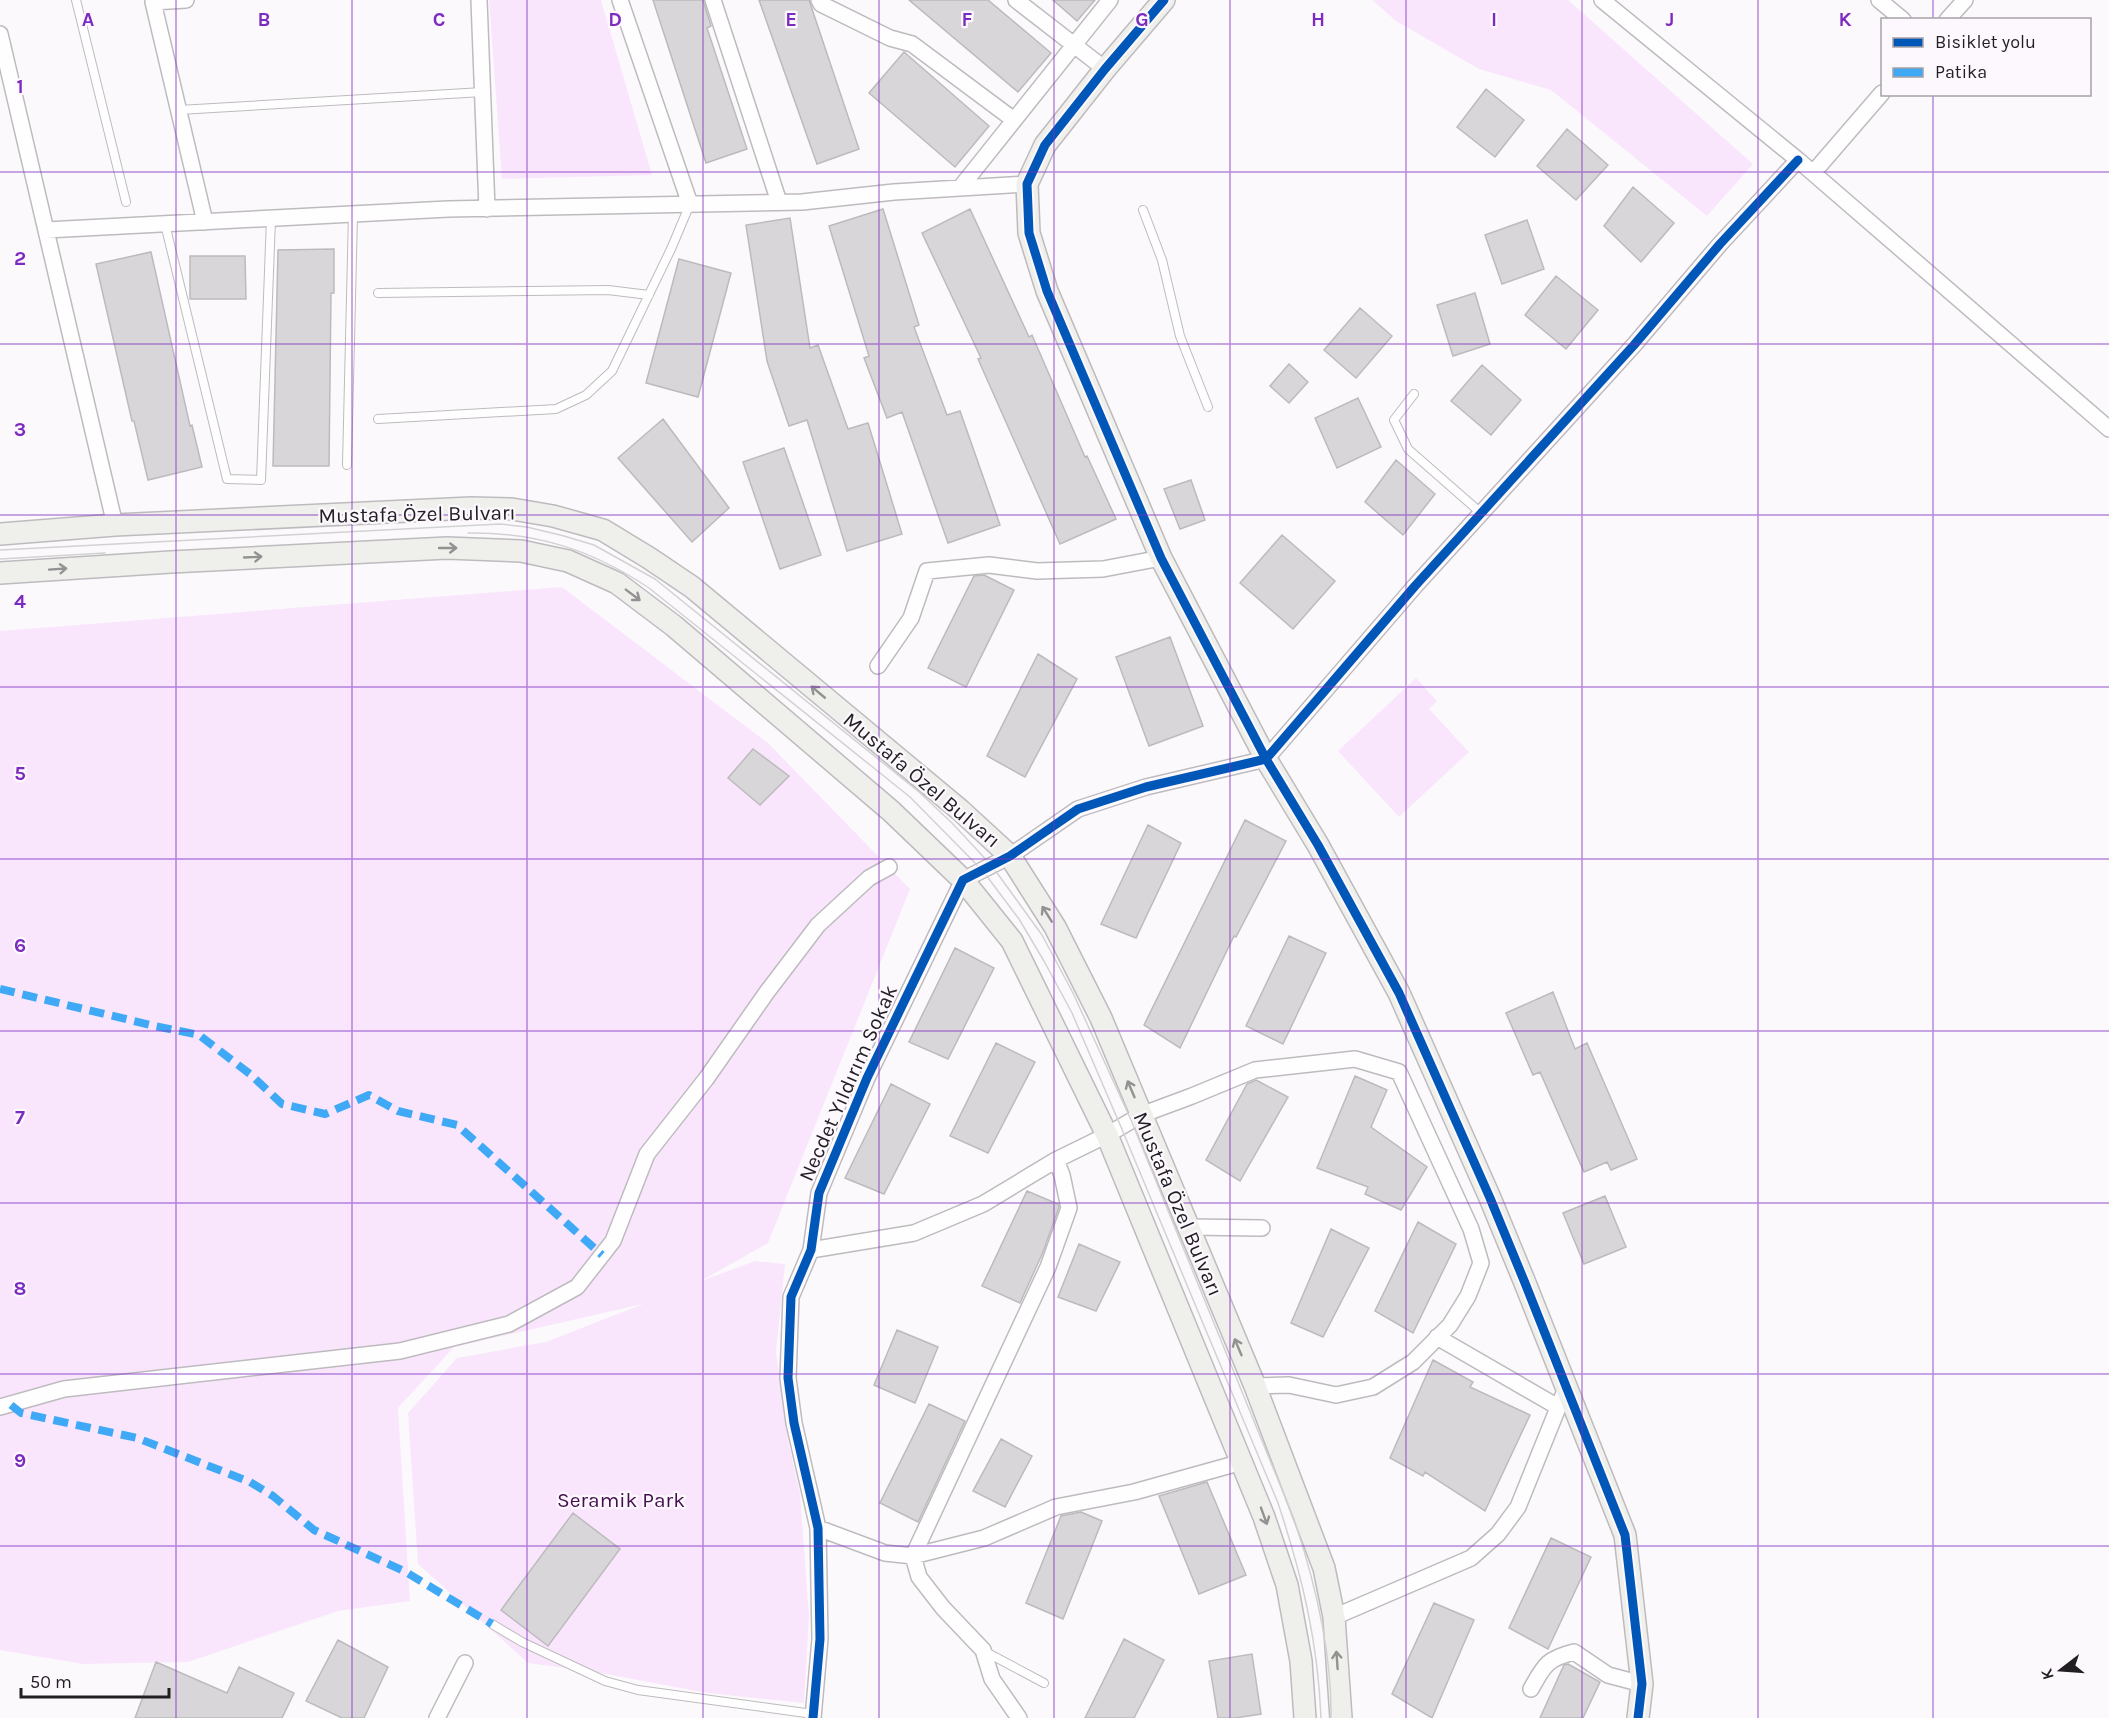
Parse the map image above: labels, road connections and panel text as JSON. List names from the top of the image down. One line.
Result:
{"streets":{"main road":["Mustafa Özel Bulvarı"],"street":["Necdet Yıldırım Sokak"]},"crossings":[["Mustafa Özel Bulvarı","Necdet Yıldırım Sokak"]],"parks":["Seramik Park"],"legend":["Bisiklet yolu","Patika"],"scale_bar":"50 m","north":"left","grid":{"columns":["A","B","C","D","E","F","G","H","I","J","K"],"rows":["1","2","3","4","5","6","7","8","9"]}}
